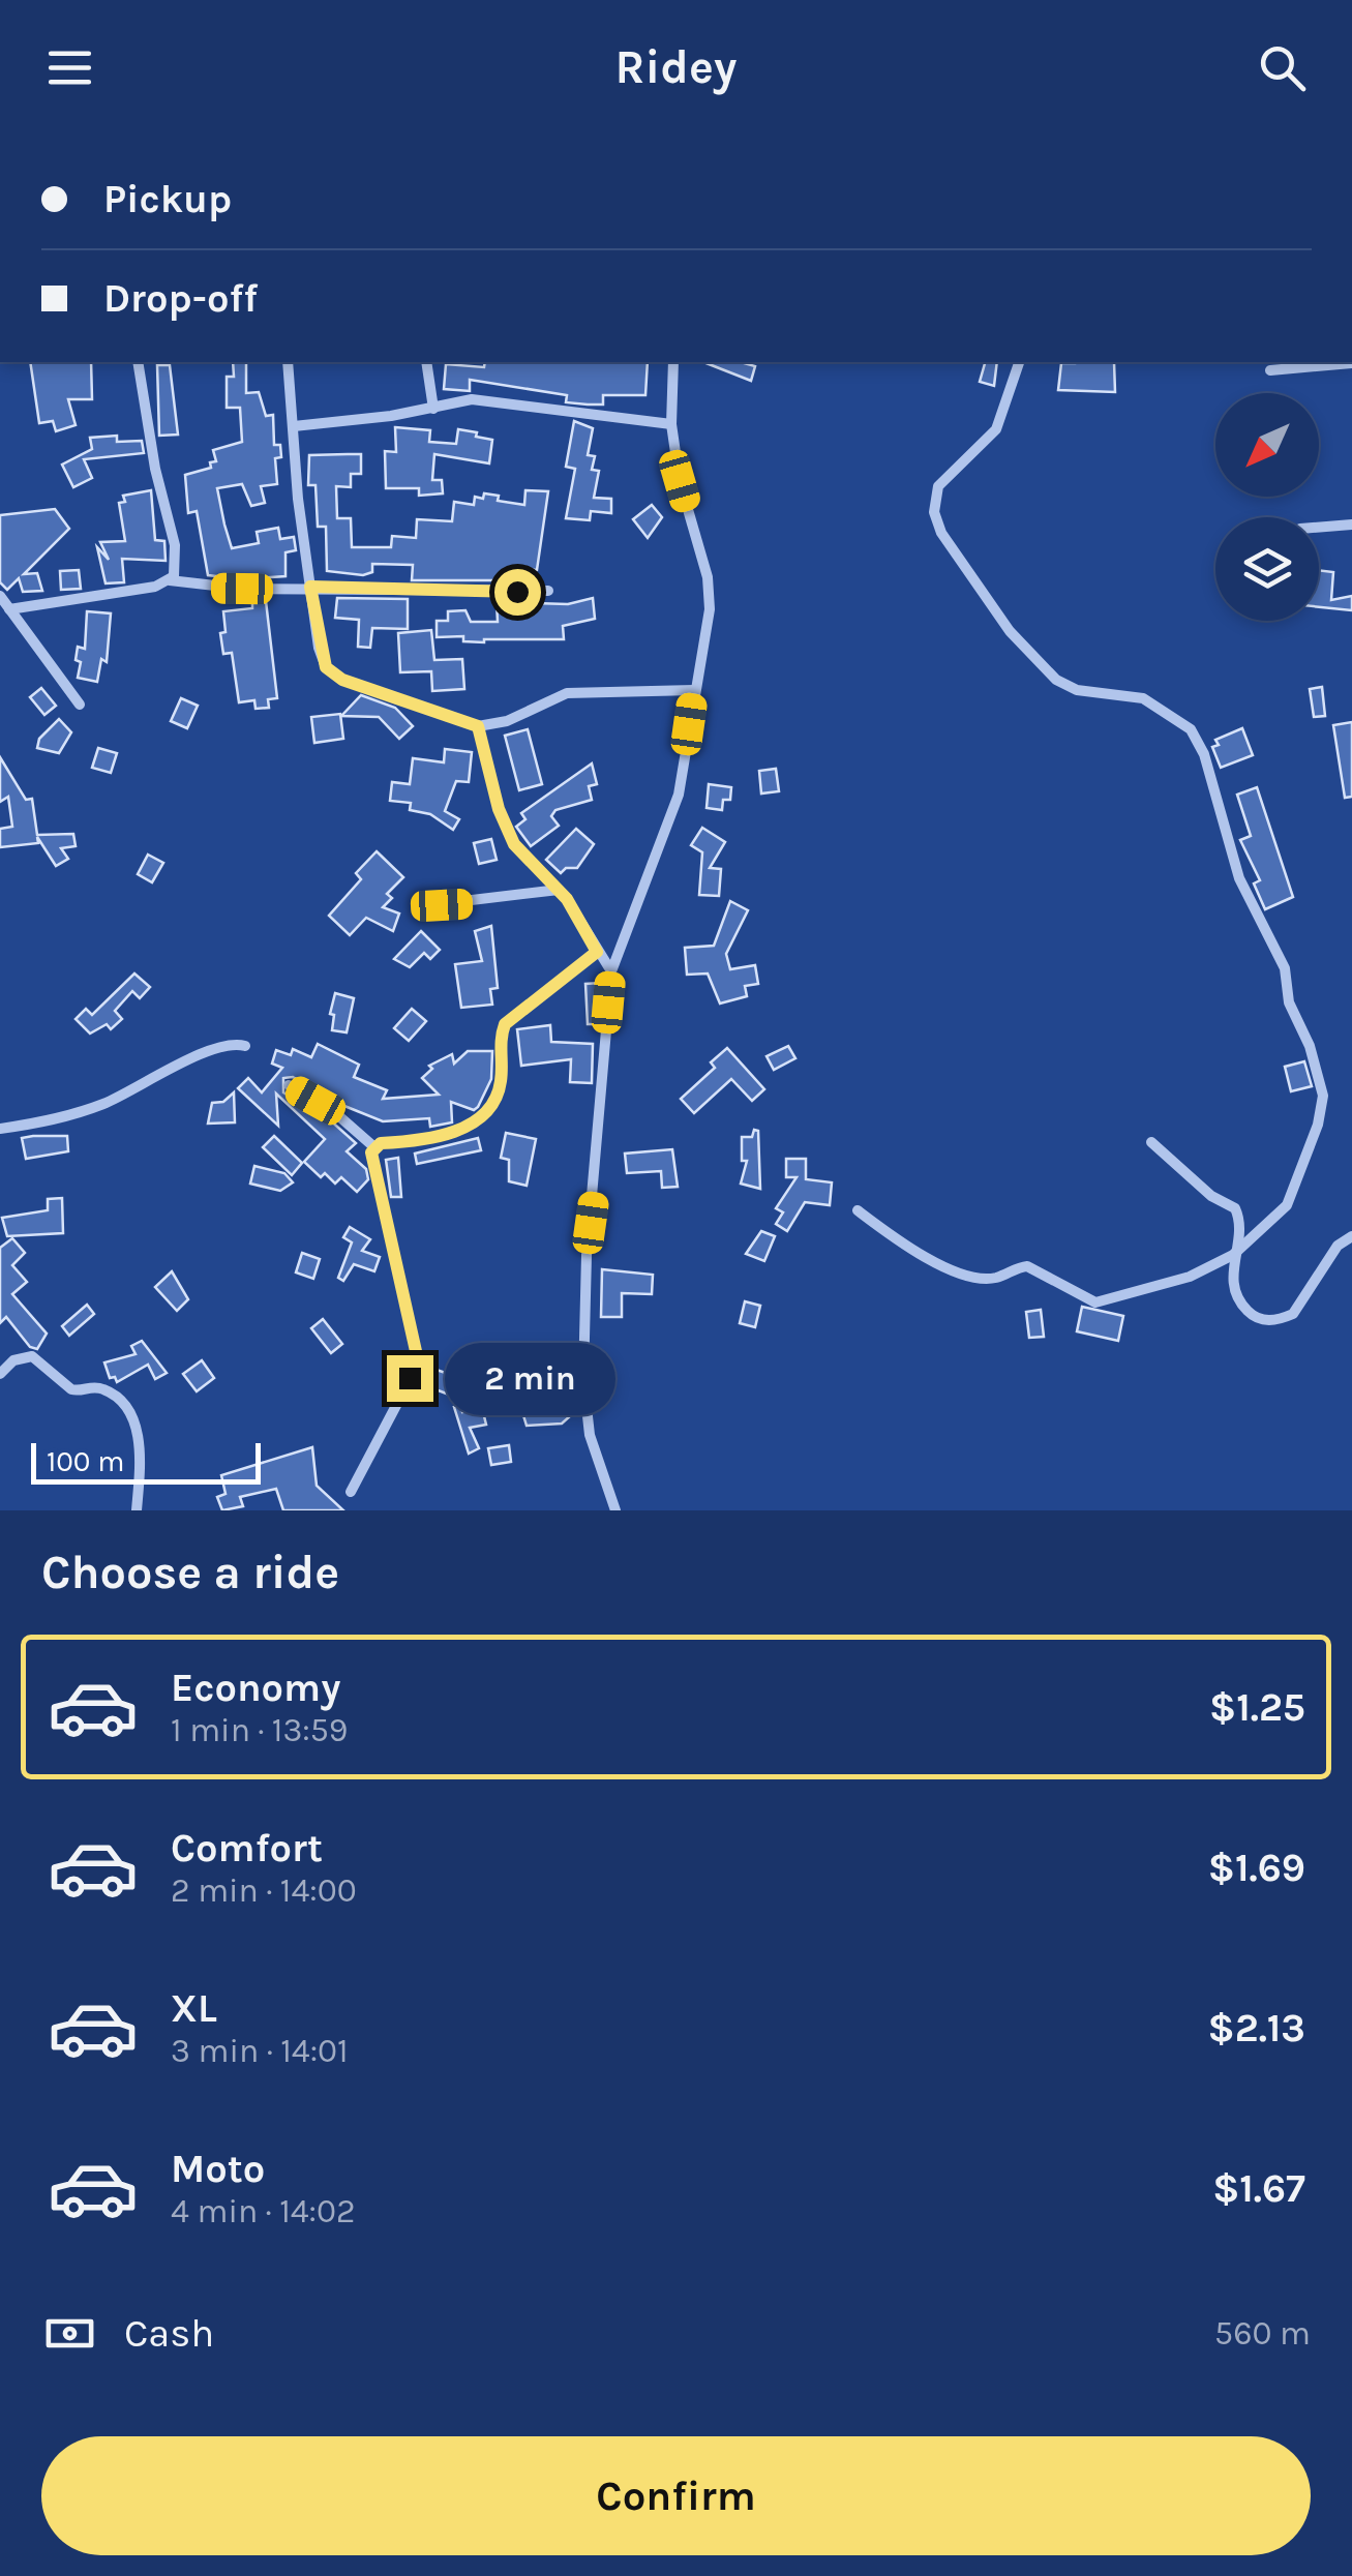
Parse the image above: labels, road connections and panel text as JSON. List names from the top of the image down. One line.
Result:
{"scale_bar":"100 m","north":"bottom left","page":{"header":"Ridey","banner":["Pickup","Drop-off"],"bubble":"2 min","scale":"100 m","heading":"Choose a ride","list":[{"name":"Economy","note":"1 min · 13:59","value":"$1.25"},{"name":"Comfort","note":"2 min · 14:00","value":"$1.69"},{"name":"XL","note":"3 min · 14:01","value":"$2.13"},{"name":"Moto","note":"4 min · 14:02","value":"$1.67"}],"pay":["Cash","560 m"],"buttons":"Confirm"}}
